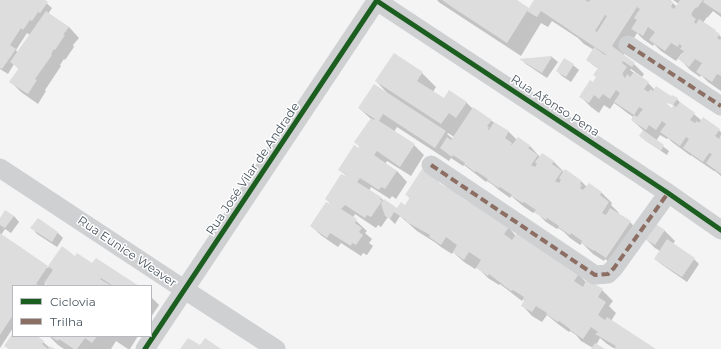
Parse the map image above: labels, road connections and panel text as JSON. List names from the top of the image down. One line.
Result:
{"streets":{"street":["Rua Afonso Pena","Rua José Vilar de Andrade","Rua Eunice Weaver"]},"crossings":[["Rua Afonso Pena","Rua José Vilar de Andrade"],["Rua José Vilar de Andrade","Rua Eunice Weaver"]],"legend":["Ciclovia","Trilha"]}
